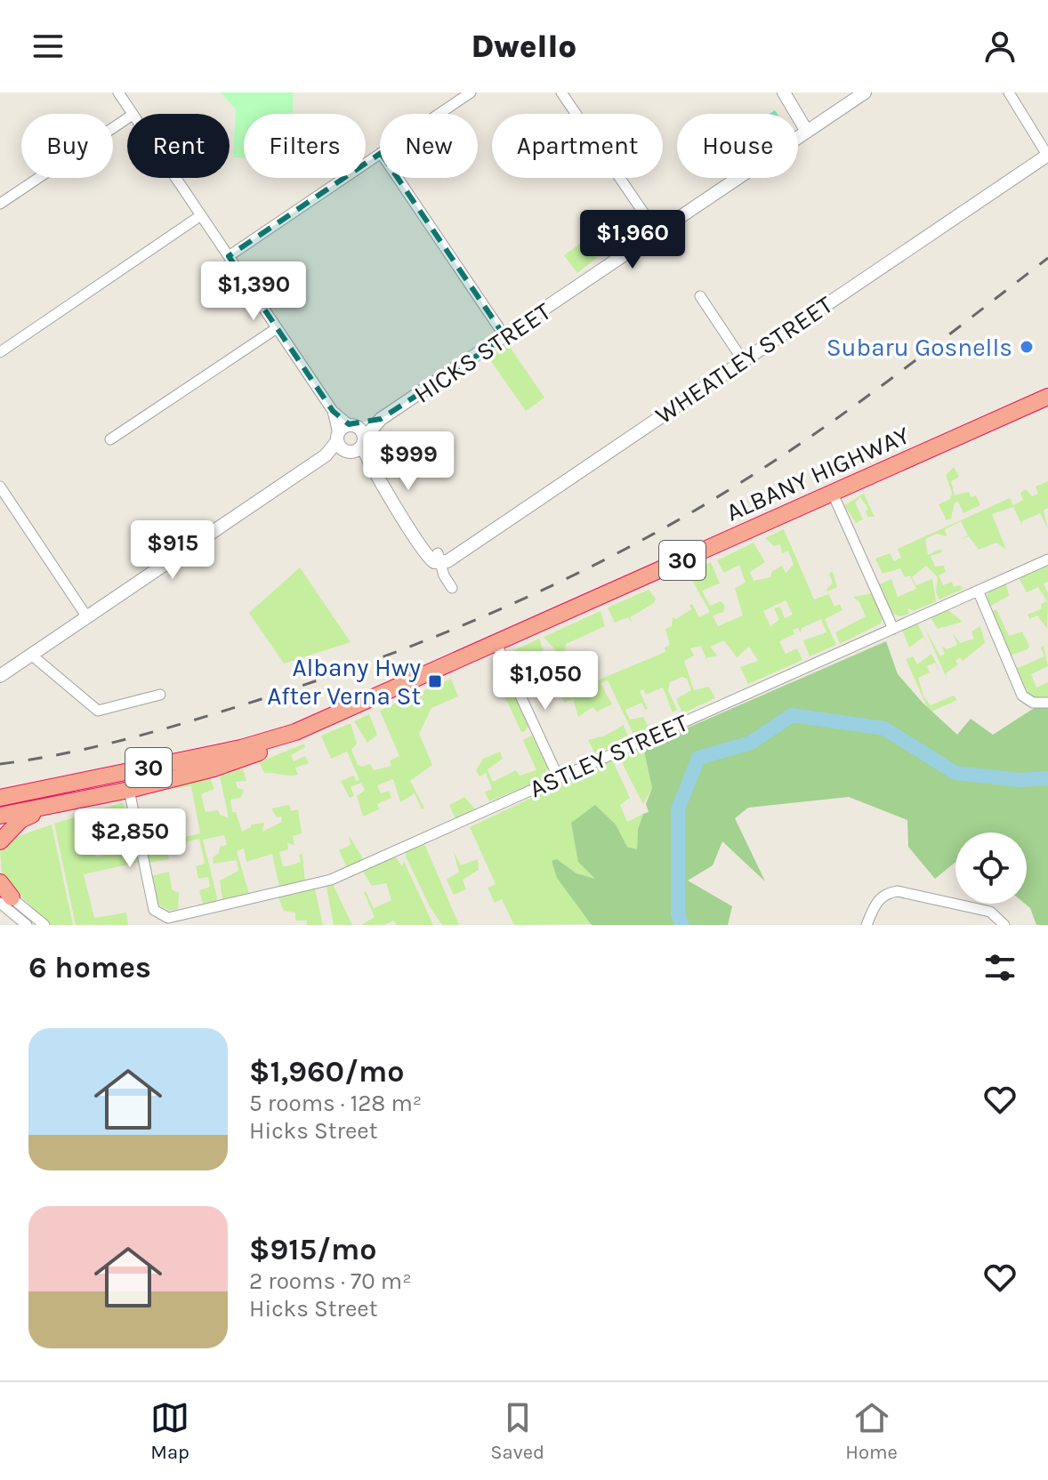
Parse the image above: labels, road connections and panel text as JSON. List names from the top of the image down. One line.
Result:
{"streets":{"highway":["ALBANY HIGHWAY","30"],"street":["HICKS STREET","WHEATLEY STREET","ASTLEY STREET"]},"crossings":[["ALBANY HIGHWAY","ASTLEY STREET"]],"places":{"other":["Subaru Gosnells"],"transit":["Albany Hwy After Verna St"]},"page":{"header":"Dwello","chip":["Buy","Rent","Filters","New","Apartment","House"],"price":["$1,960","$1,390","$999","$915","$1,050","$2,850"],"heading":"6 homes","list":[{"name":"$1,960/mo","note":"5 rooms · 128 m² · Hicks Street"},{"name":"$915/mo","note":"2 rooms · 70 m² · Hicks Street"}],"tabs":["Map","Saved","Home"]}}
